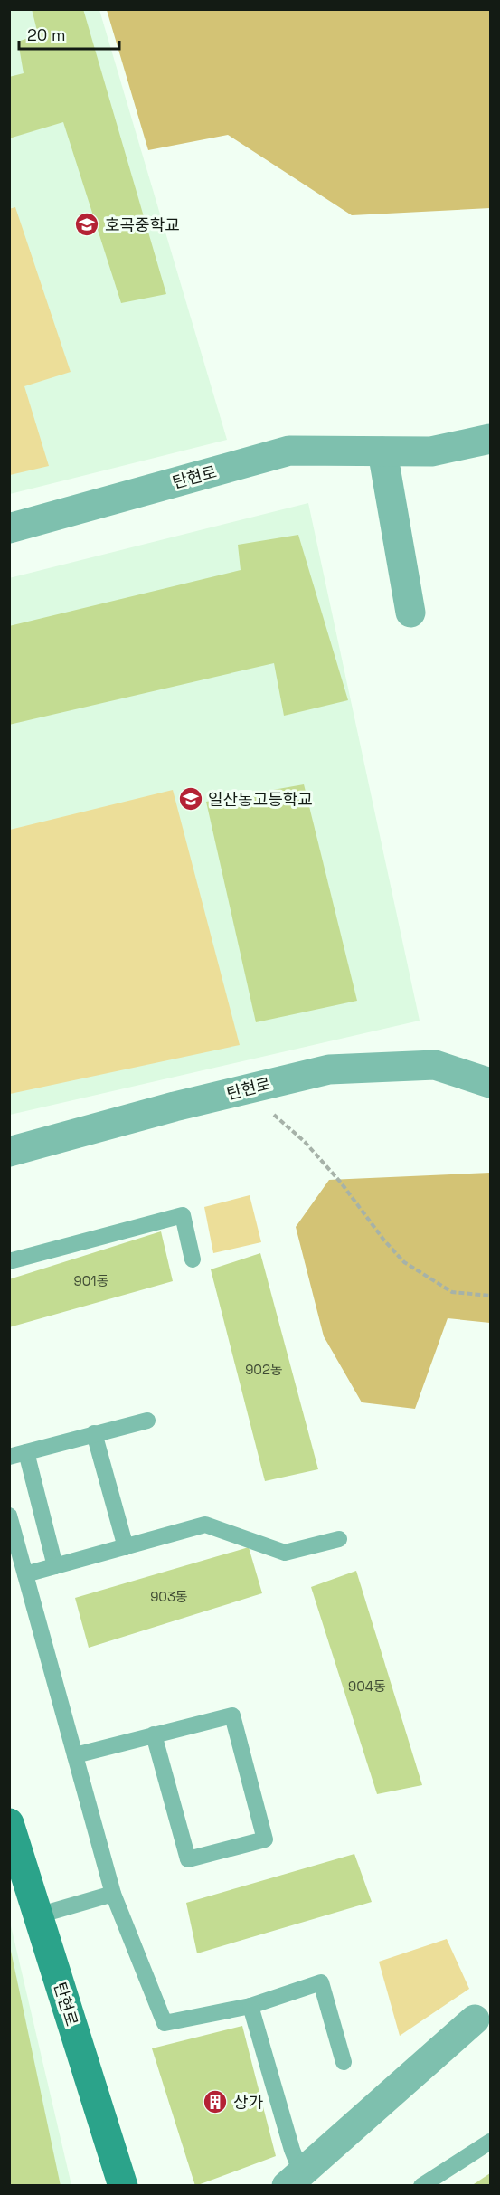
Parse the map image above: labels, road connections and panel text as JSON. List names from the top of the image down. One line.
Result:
{"streets":{"main road":["탄현로"]},"places":{"school or university":["호곡중학교","일산동고등학교"],"building":["상가"]},"house_numbers":["901동","902동","903동","904동"],"scale_bar":"20 m"}
